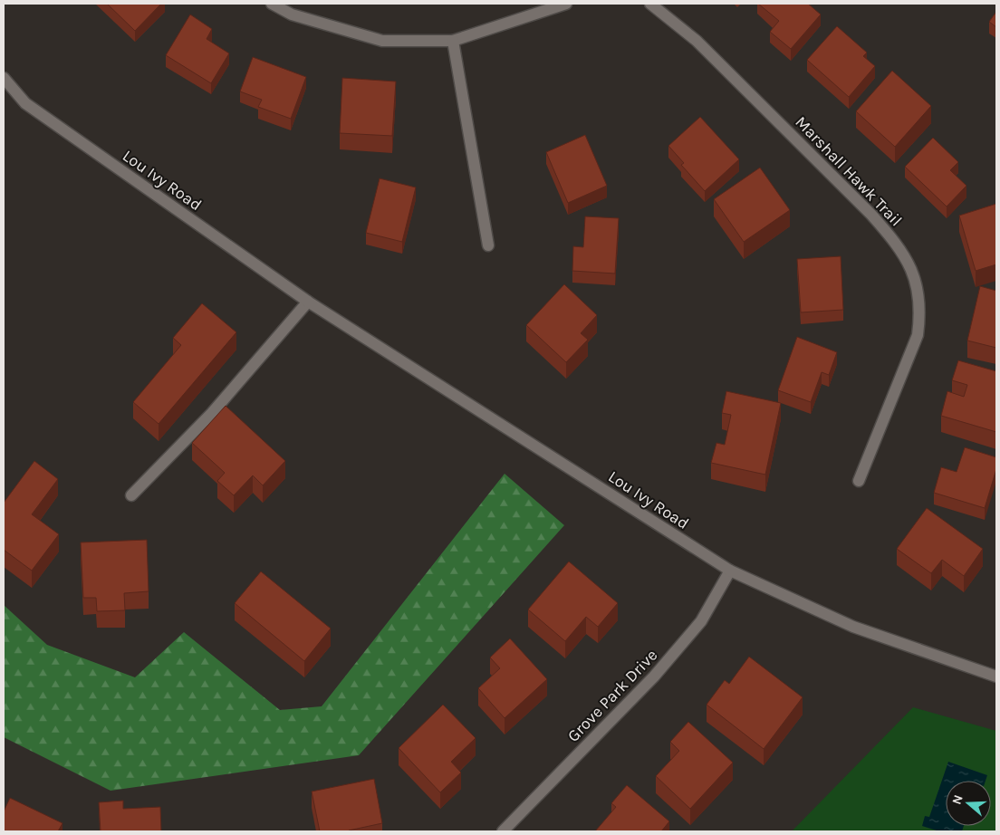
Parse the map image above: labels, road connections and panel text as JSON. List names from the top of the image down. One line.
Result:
{"streets":{"street":["Marshall Hawk Trail","Lou Ivy Road","Grove Park Drive"]},"crossings":[["Lou Ivy Road","Grove Park Drive"]],"north":"left"}
